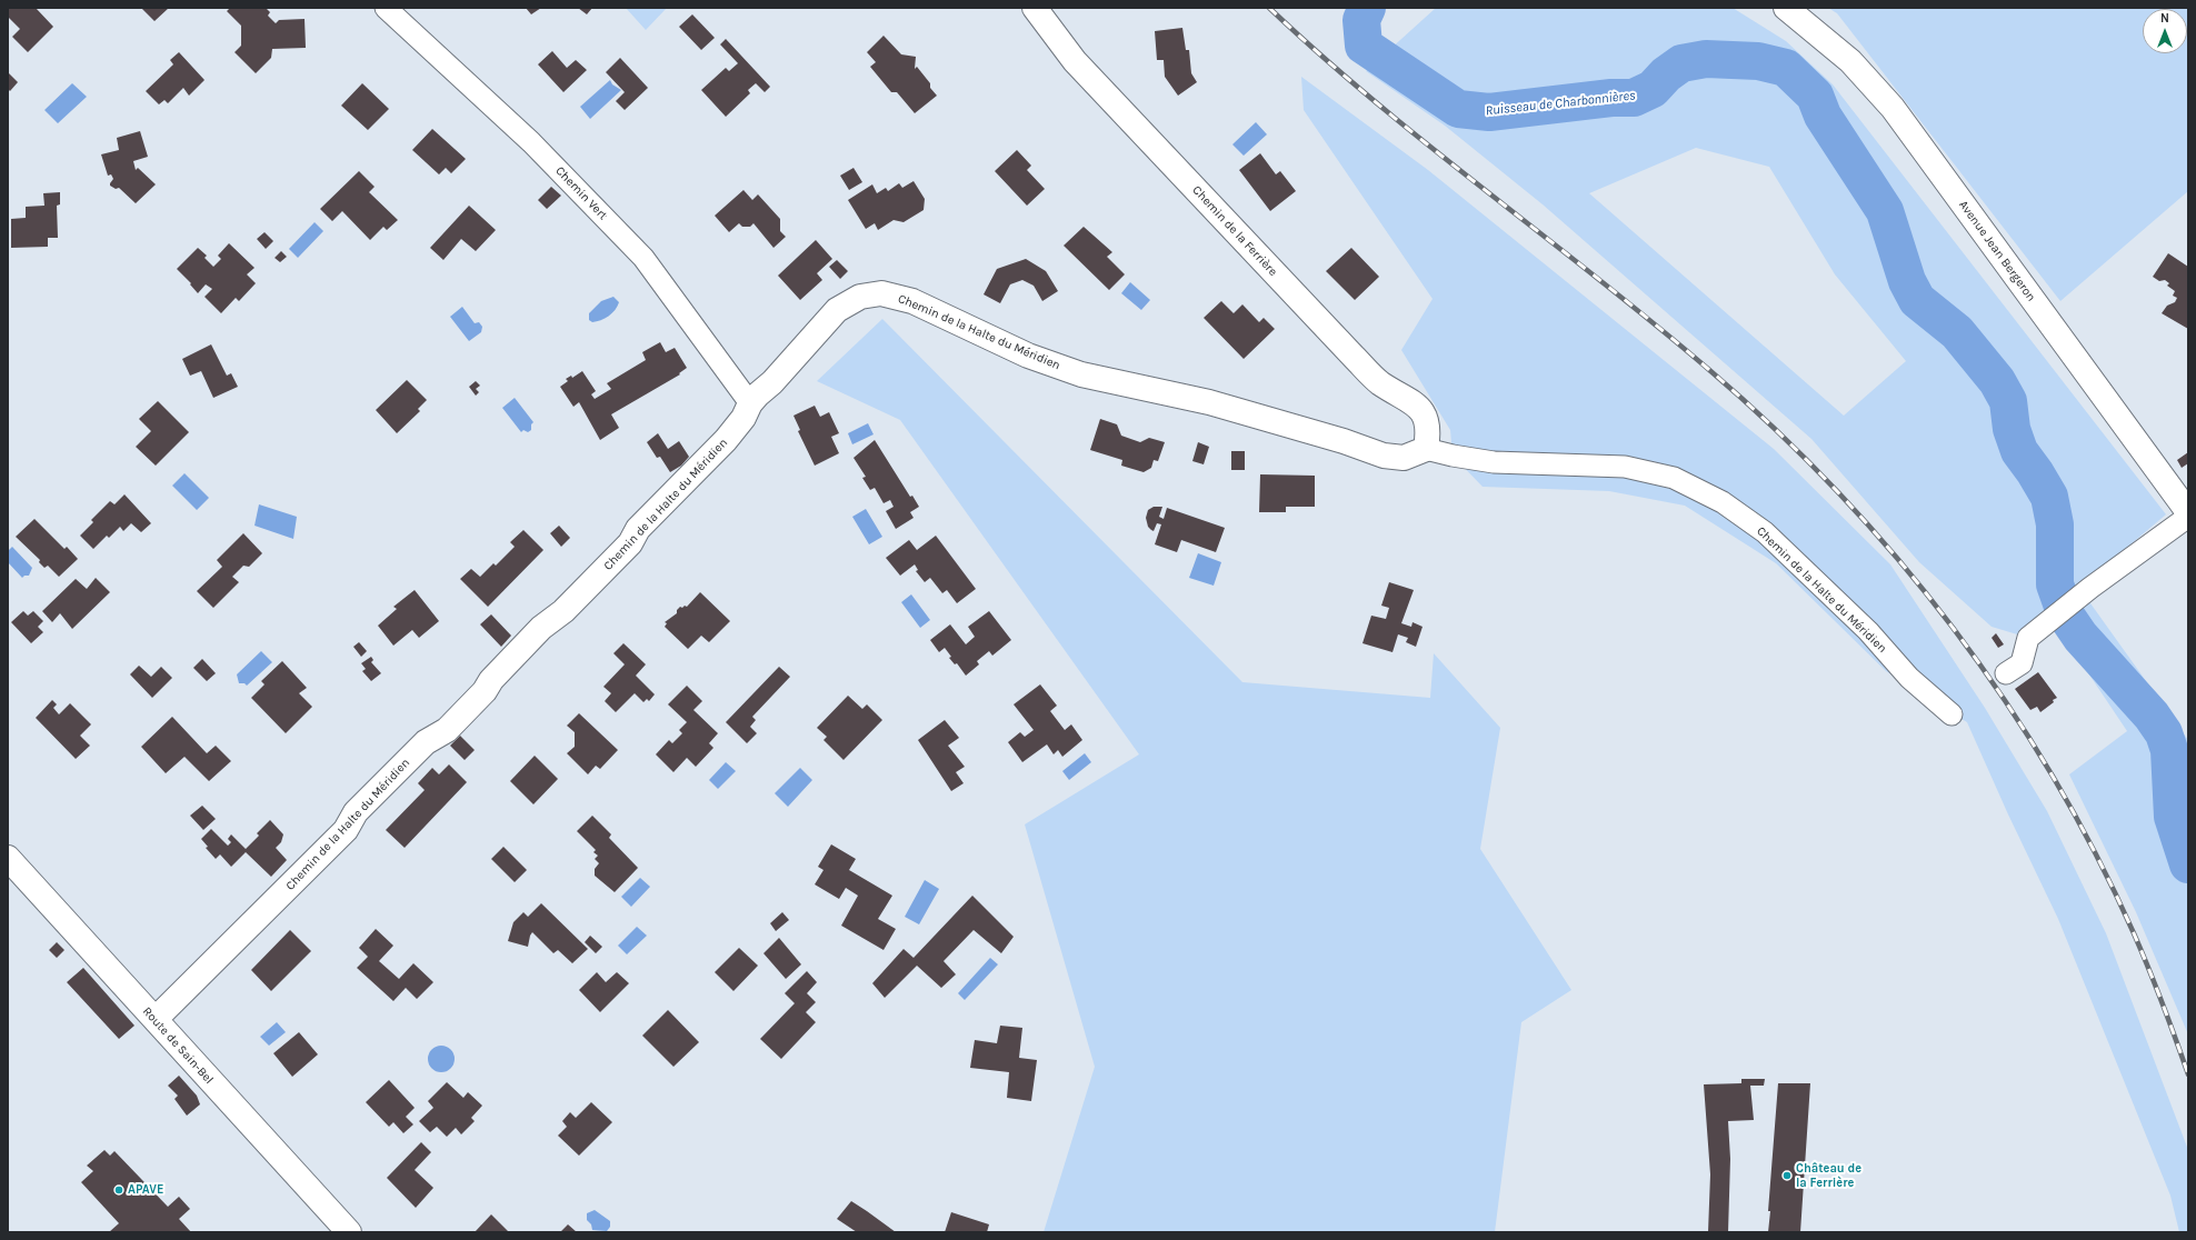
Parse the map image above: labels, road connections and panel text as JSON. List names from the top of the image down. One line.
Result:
{"streets":{"street":["Chemin Vert","Chemin de la Ferrière","Avenue Jean Bergeron","Chemin de la Halte du Méridien","Route de Sain-Bel"]},"crossings":[["Chemin Vert","Chemin de la Halte du Méridien"],["Chemin de la Ferrière","Chemin de la Halte du Méridien"],["Chemin de la Halte du Méridien","Route de Sain-Bel"]],"water":["Ruisseau de Charbonnières"],"places":["Château de la Ferrière","APAVE"],"north":"top"}
